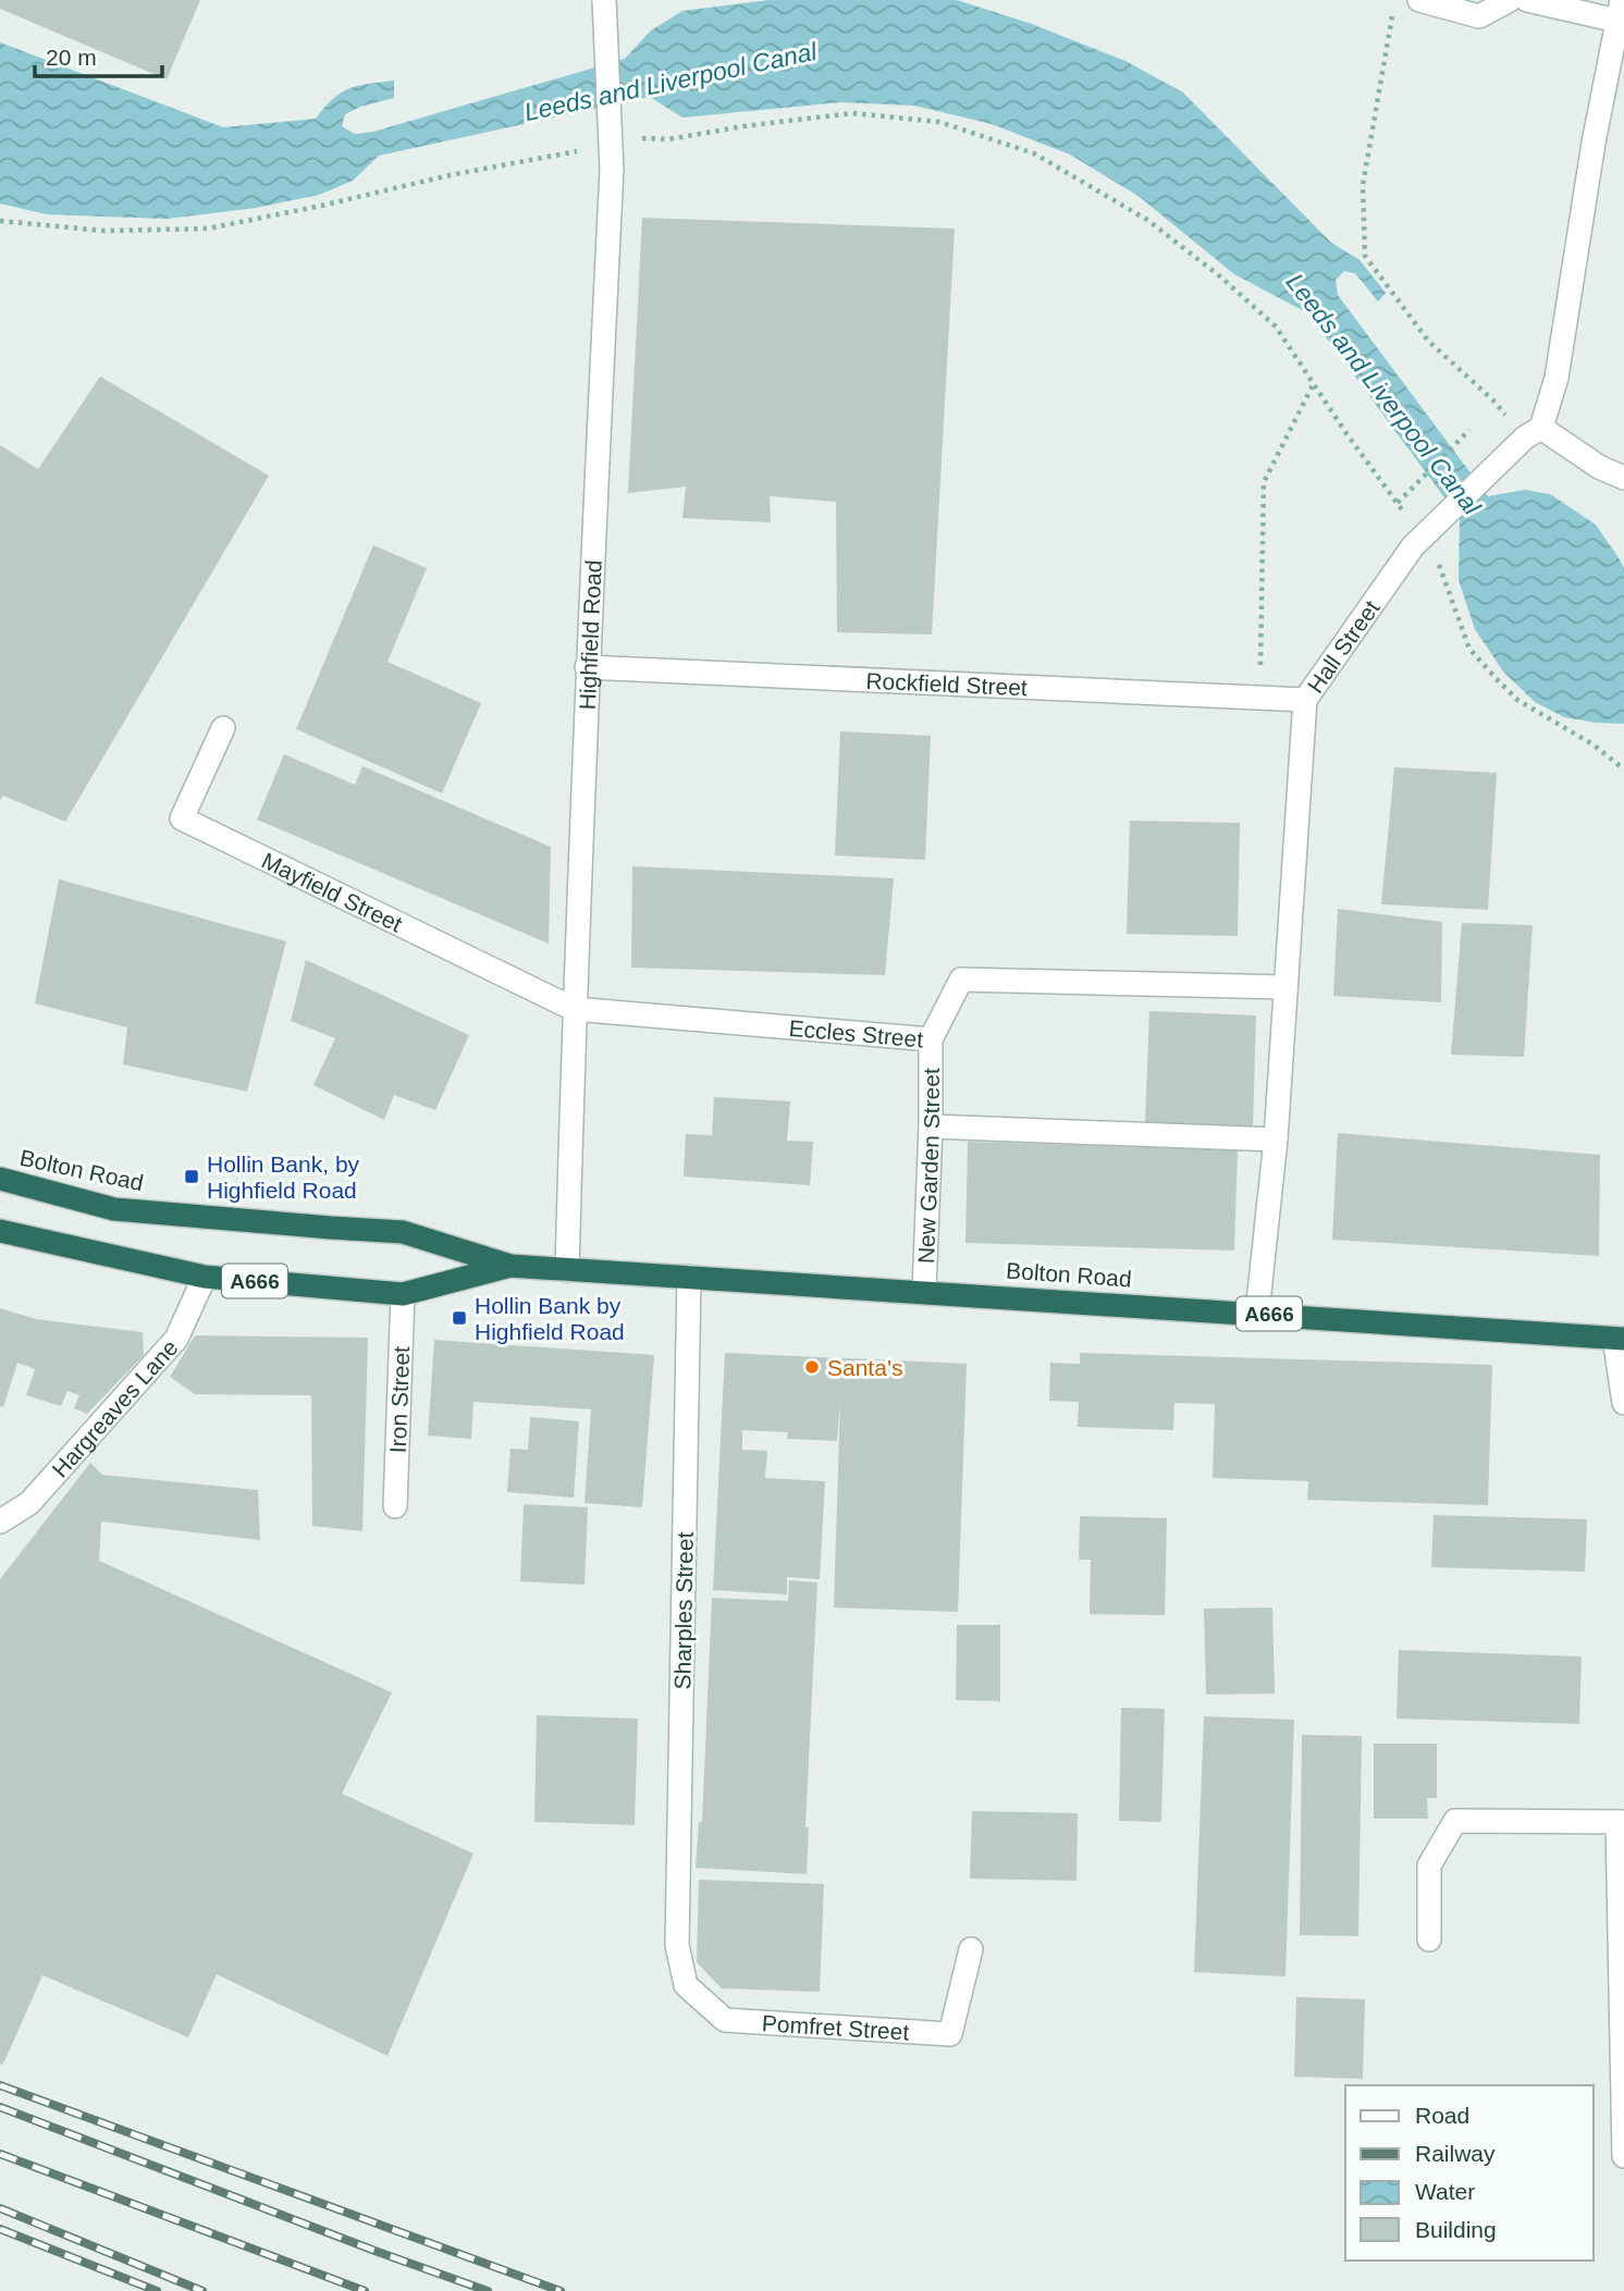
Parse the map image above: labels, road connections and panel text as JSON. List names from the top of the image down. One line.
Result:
{"streets":{"highway":["Bolton Road","A666"],"street":["Highfield Road","Hall Street","Rockfield Street","Mayfield Street","Eccles Street","New Garden Street","Iron Street","Hargreaves Lane","Sharples Street","Pomfret Street"]},"crossings":[["Highfield Road","Rockfield Street"],["Highfield Road","Mayfield Street"],["Highfield Road","Eccles Street"],["Highfield Road","Bolton Road"],["Hall Street","Rockfield Street"],["Hall Street","Eccles Street"],["Hall Street","Bolton Road"],["Mayfield Street","Eccles Street"],["Eccles Street","New Garden Street"],["New Garden Street","Bolton Road"],["Bolton Road","Iron Street"],["Bolton Road","Hargreaves Lane"],["Bolton Road","Sharples Street"],["Sharples Street","Pomfret Street"]],"water":["Leeds and Liverpool Canal"],"places":{"transit":["Hollin Bank, by Highfield Road","Hollin Bank by Highfield Road"],"other":["Santa's"]},"legend":["Road","Railway","Water","Building"],"scale_bar":"20 m"}
